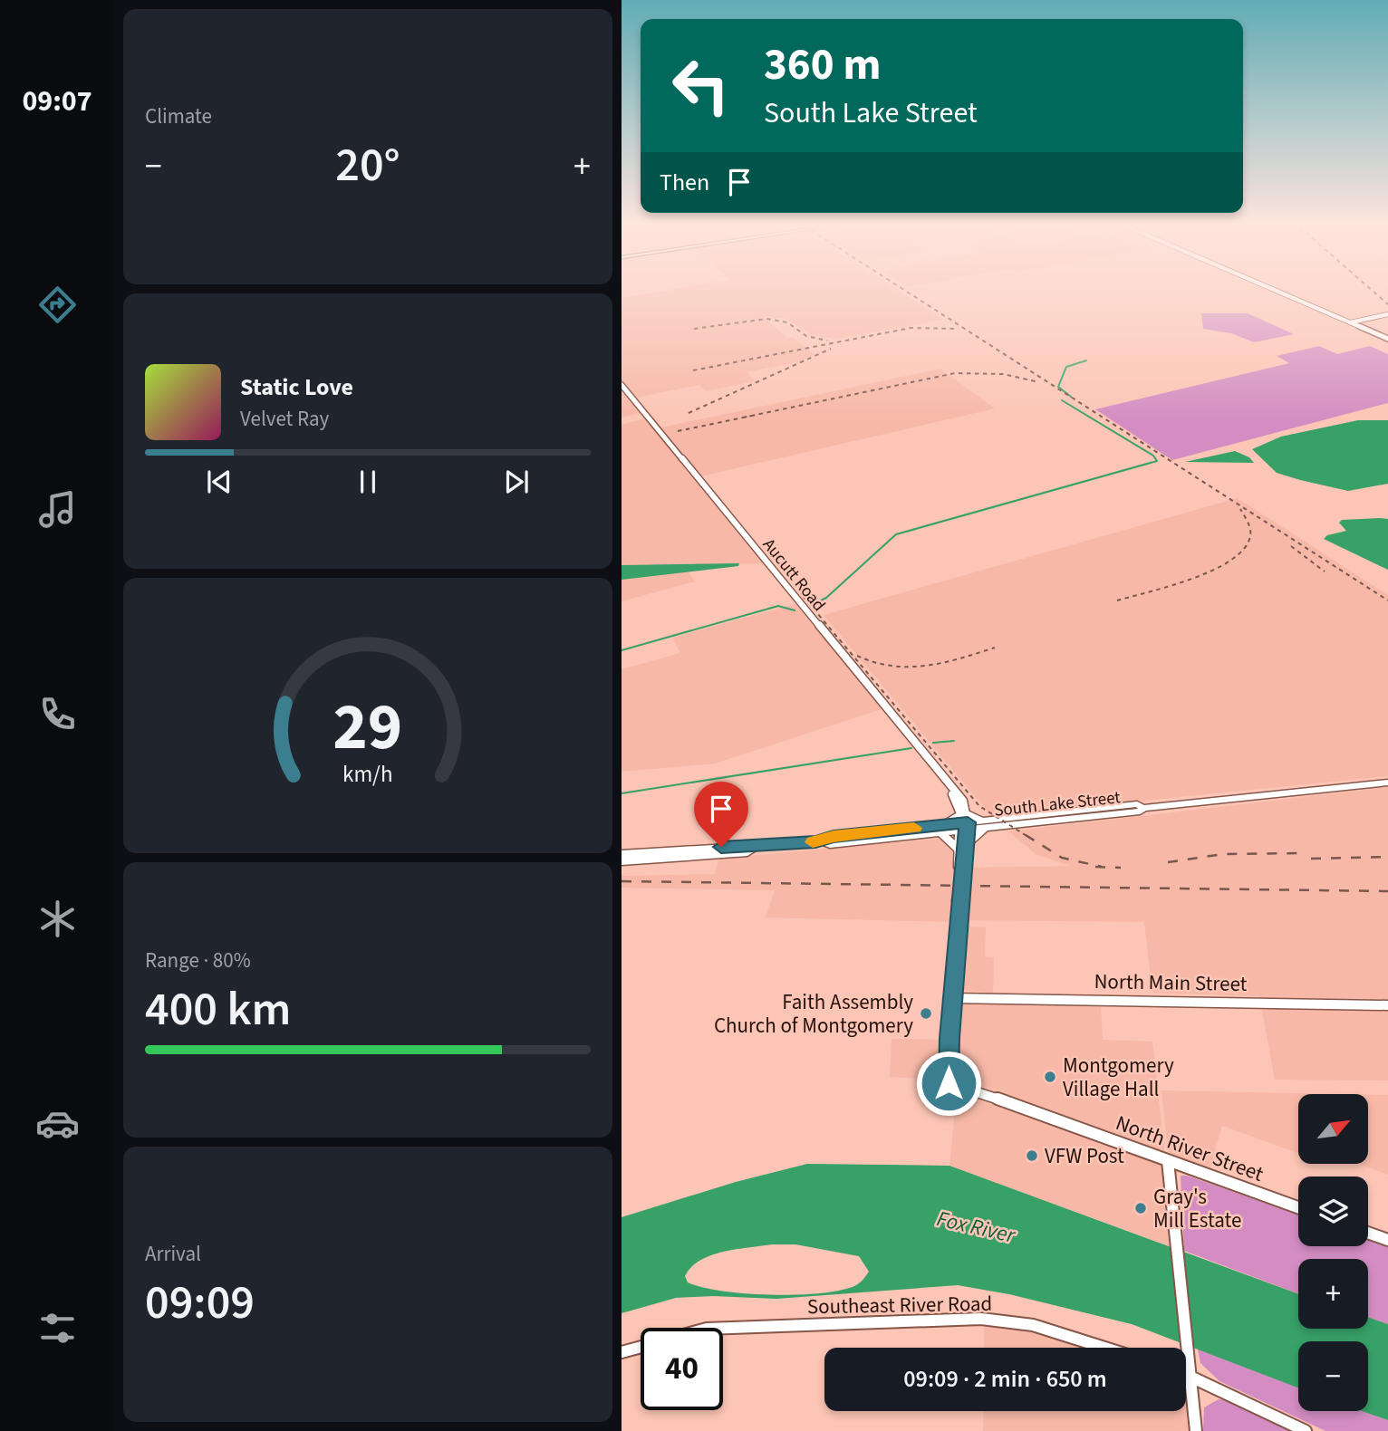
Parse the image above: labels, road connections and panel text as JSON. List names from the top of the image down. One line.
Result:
{"streets":{"main road":["South Lake Street"],"street":["Aucutt Road","North Main Street","North River Street","Southeast River Road"]},"crossings":[["Aucutt Road","South Lake Street"],["North Main Street","North River Street"]],"water":["Fox River"],"places":["Faith Assembly Church of Montgomery","Montgomery Village Hall","VFW Post","Gray's Mill Estate"],"north":"top right","page":{"tabs":"09:07","tile":["Climate",["Range · 80%","400 km"],["Arrival","09:09"]],"turn":["360 m","South Lake Street"],"heat":["−","20°","+"],"then":"Then","song":["Static Love","Velvet Ray"],"map_buttons":["+","−"],"limit":"40","trip":"09:09 · 2 min · 650 m","gauge":["29","km/h"]}}
